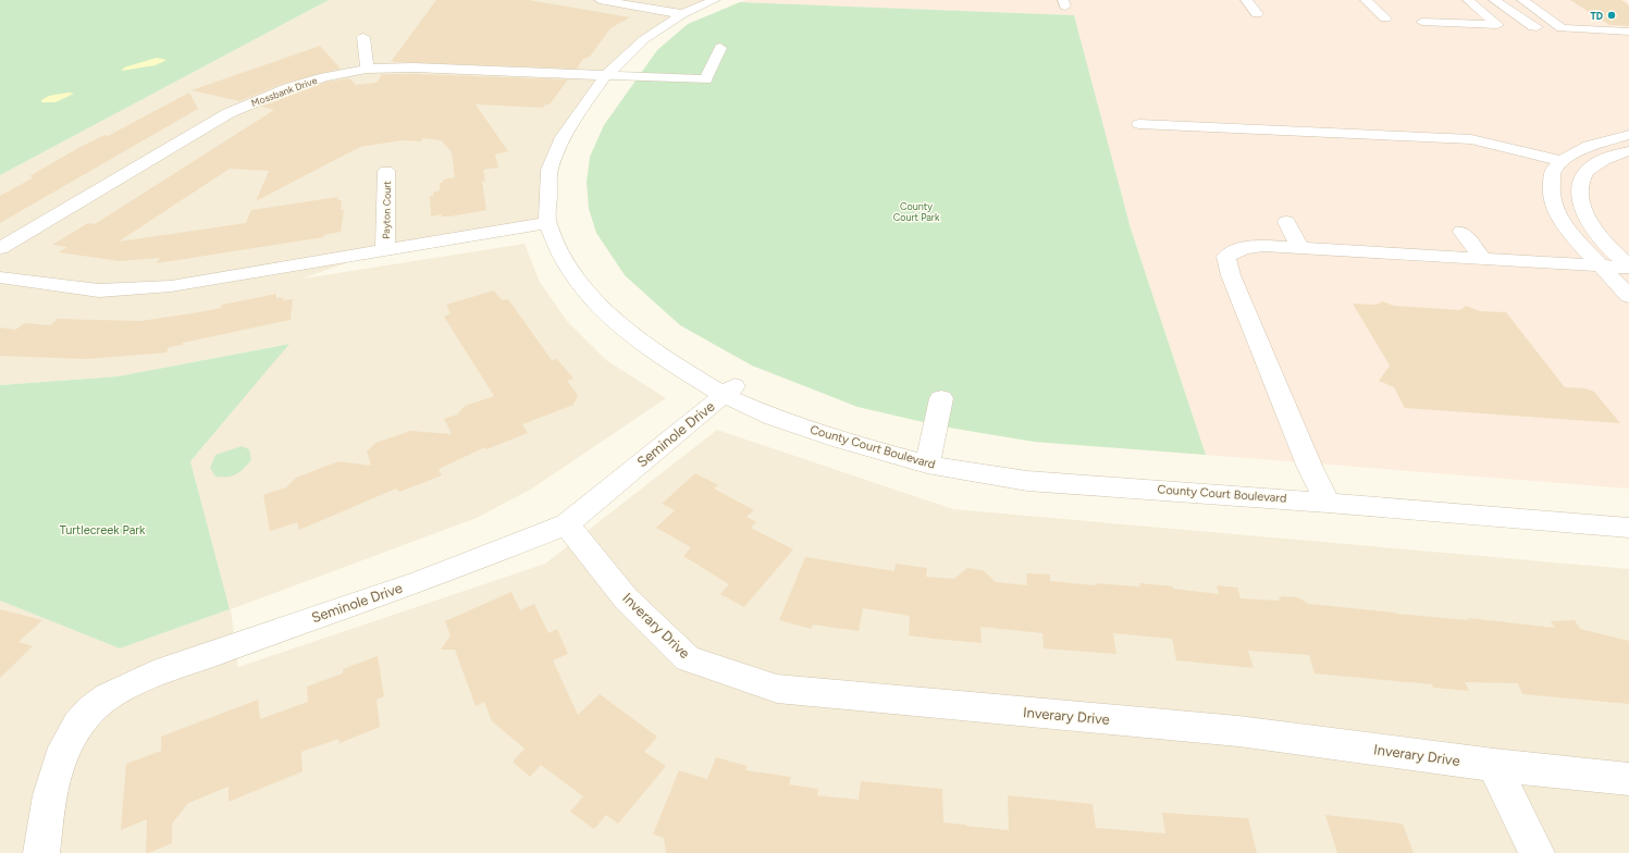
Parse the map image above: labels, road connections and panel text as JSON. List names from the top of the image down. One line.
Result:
{"streets":{"street":["Mossbank Drive","Payton Court","Seminole Drive","County Court Boulevard","Inverary Drive"]},"crossings":[["Mossbank Drive","County Court Boulevard"],["Seminole Drive","County Court Boulevard"],["Seminole Drive","Inverary Drive"]],"parks":["County Court Park","Turtlecreek Park"],"places":["TD"]}
